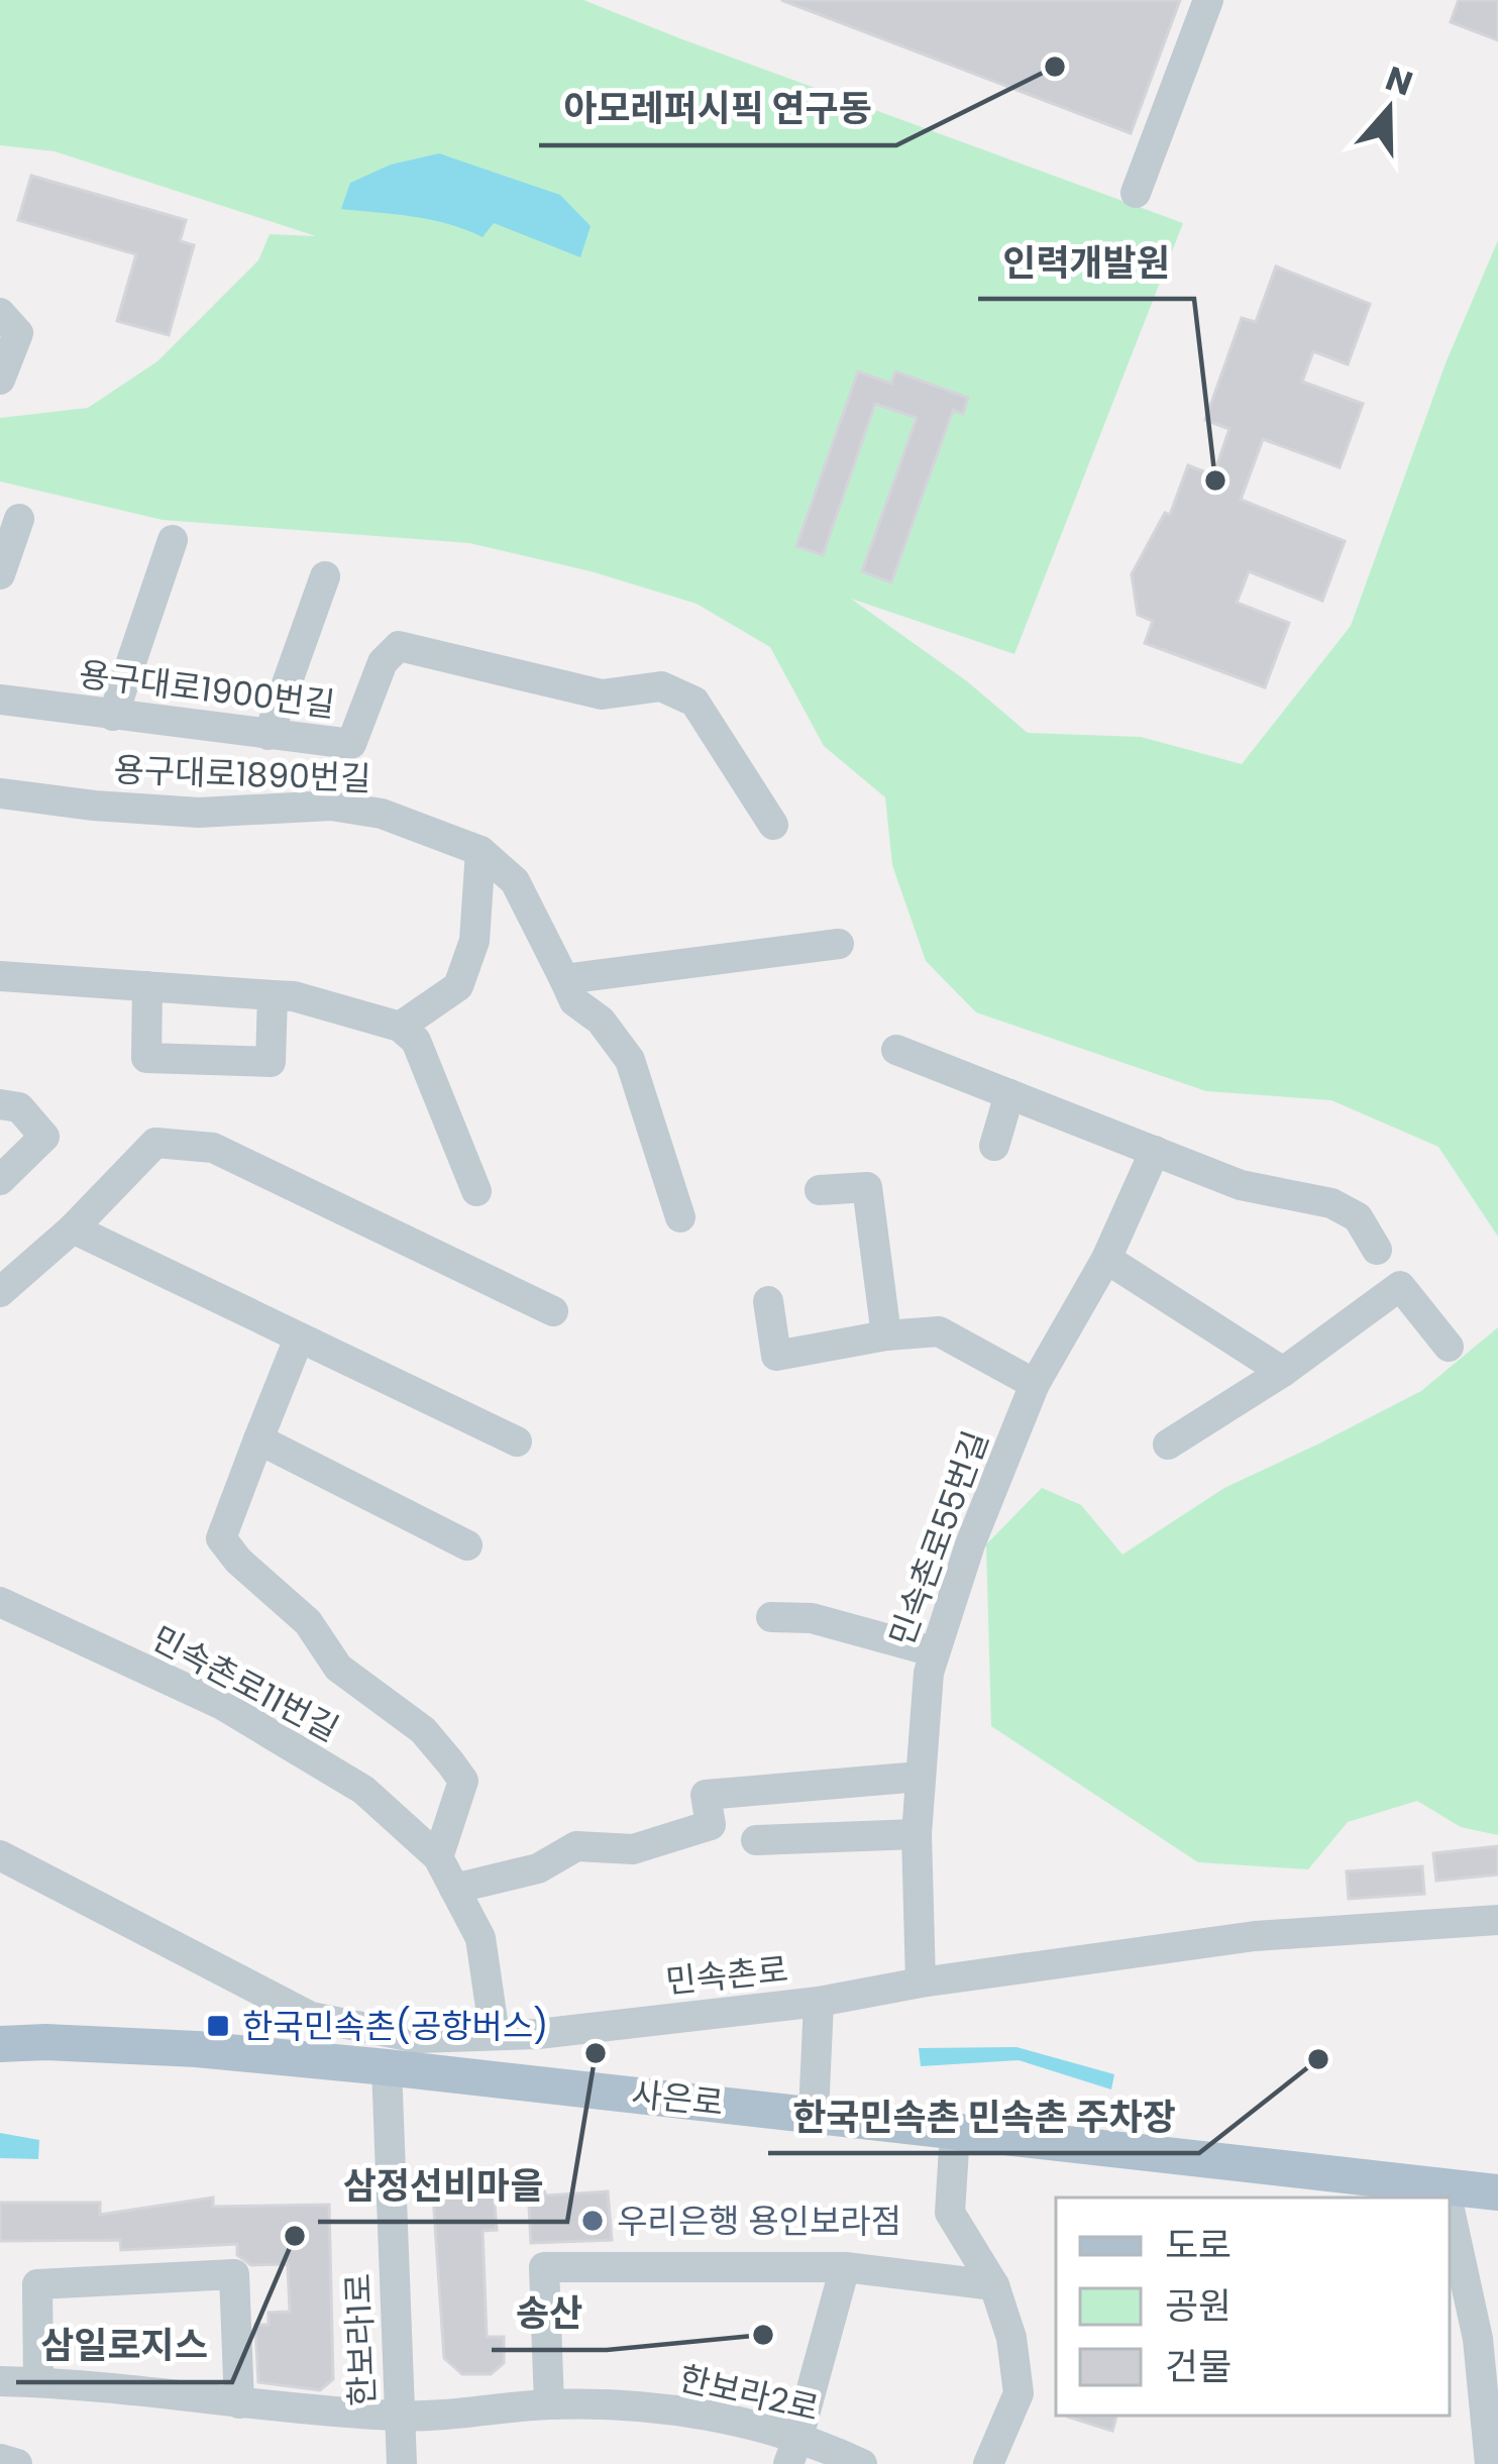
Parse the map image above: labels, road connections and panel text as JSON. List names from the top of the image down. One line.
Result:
{"streets":{"main road":["사은로"],"street":["용구대로1900번길","용구대로1890번길","민속촌로55번길","민속촌로11번길","민속촌로","한보라1로","한보라2로"]},"crossings":[["민속촌로55번길","민속촌로"],["민속촌로11번길","민속촌로"],["사은로","한보라1로"],["한보라1로","한보라2로"]],"places":{"other":["아모레퍼시픽 연구동","인력개발원","삼정선비마을","한국민속촌 민속촌 주차장","우리은행 용인보라점","삼일로지스","송산"],"transit":["한국민속촌(공항버스)"]},"legend":["도로","공원","건물"],"north":"top"}
